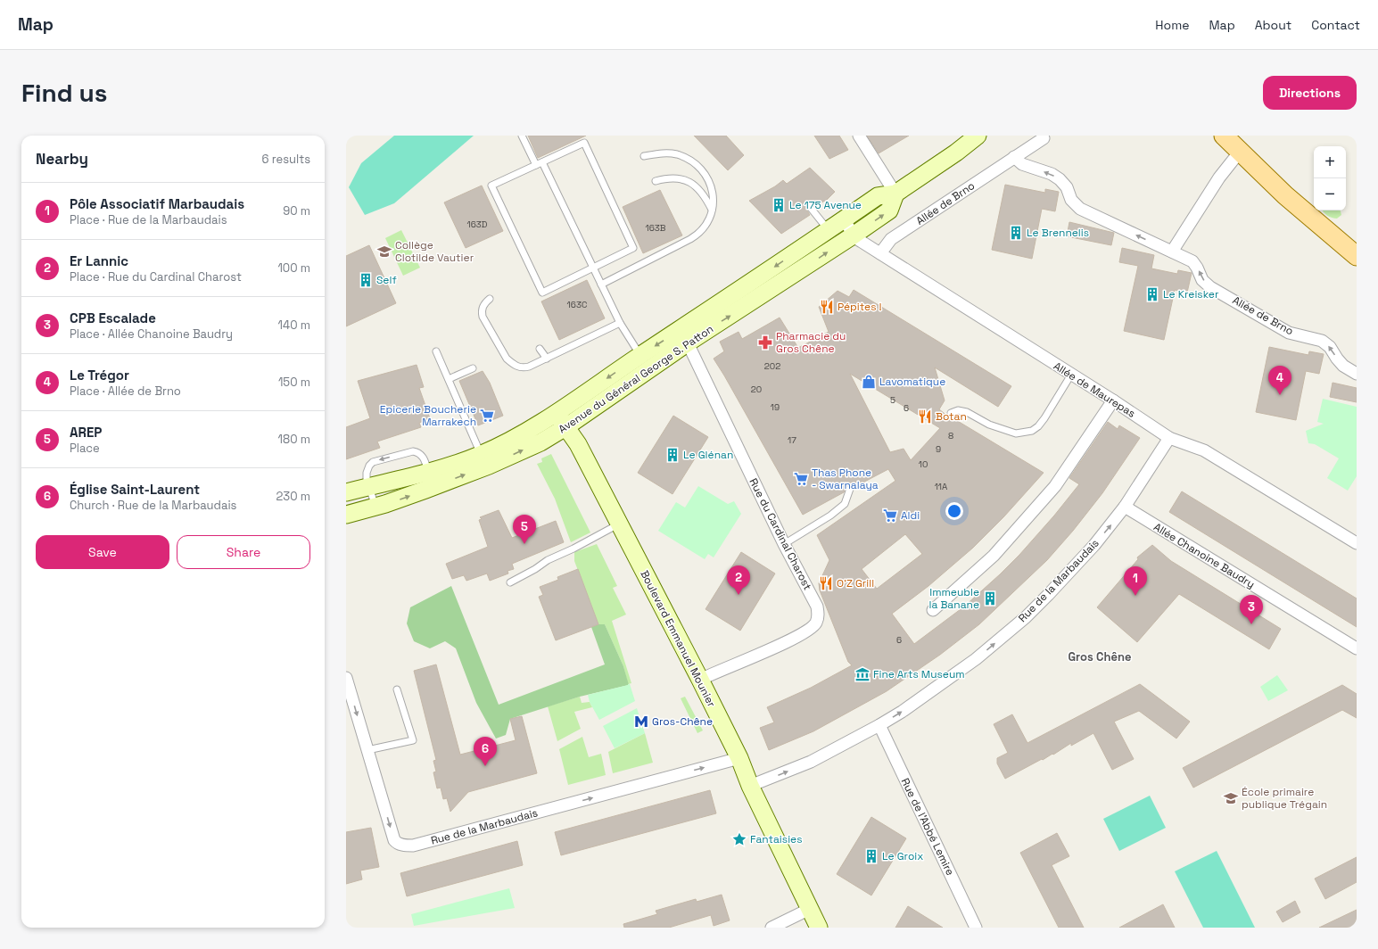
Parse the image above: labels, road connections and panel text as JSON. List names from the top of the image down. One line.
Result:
{"streets":{"main road":["Avenue du Général George S. Patton","Boulevard Emmanuel Mounier"],"street":["Allée de Brno","Allée de Maurepas","Rue du Cardinal Charost","Allée Chanoine Baudry","Rue de la Marbaudais","Rue de l'Abbé Lemire"]},"crossings":[["Allée de Brno","Allée de Maurepas"],["Avenue du Général George S. Patton","Allée de Maurepas"],["Avenue du Général George S. Patton","Rue du Cardinal Charost"],["Avenue du Général George S. Patton","Boulevard Emmanuel Mounier"],["Allée de Maurepas","Rue de la Marbaudais"],["Rue du Cardinal Charost","Boulevard Emmanuel Mounier"],["Allée Chanoine Baudry","Rue de la Marbaudais"],["Rue de la Marbaudais","Boulevard Emmanuel Mounier"],["Rue de la Marbaudais","Rue de l'Abbé Lemire"]],"one_way":["Allée de Brno"],"districts":["Gros Chêne"],"places":{"building":["Le 175 Avenue","Le Brennelis","Self","Le Kreisker","Le Glénan","Immeuble la Banane","Le Groix"],"school or university":["Collège Clotilde Vautier","École primaire publique Trégain"],"restaurant":["Pépites !","Botan","O'Z Grill"],"pharmacy":["Pharmacie du Gros Chêne"],"shop":["Lavomatique"],"supermarket":["Epicerie Boucherie Marrakech","Thas Phone - Swarnalaya","Aldi"],"museum":["Fine Arts Museum"],"metro station":["Gros-Chêne"],"place":["Fantaisies"]},"house_numbers":["163D","163B","163C","202","20","5","19","6","8","17","9","10","11A","6"],"page":{"header":"Map","nav":["Home","Map","About","Contact"],"buttons":["Directions",["Save","Share"]],"title":"Find us","heading":["Nearby","6 results"],"map_buttons":["+","−"],"list":[{"mark":"1","name":"Pôle Associatif Marbaudais","note":"Place · Rue de la Marbaudais","value":"90 m"},{"mark":"2","name":"Er Lannic","note":"Place · Rue du Cardinal Charost","value":"100 m"},{"mark":"3","name":"CPB Escalade","note":"Place · Allée Chanoine Baudry","value":"140 m"},{"mark":"4","name":"Le Trégor","note":"Place · Allée de Brno","value":"150 m"},{"mark":"5","name":"AREP","note":"Place","value":"180 m"},{"mark":"6","name":"Église Saint-Laurent","note":"Church · Rue de la Marbaudais","value":"230 m"}],"pins":["4","5","2","1","3","6"]}}
